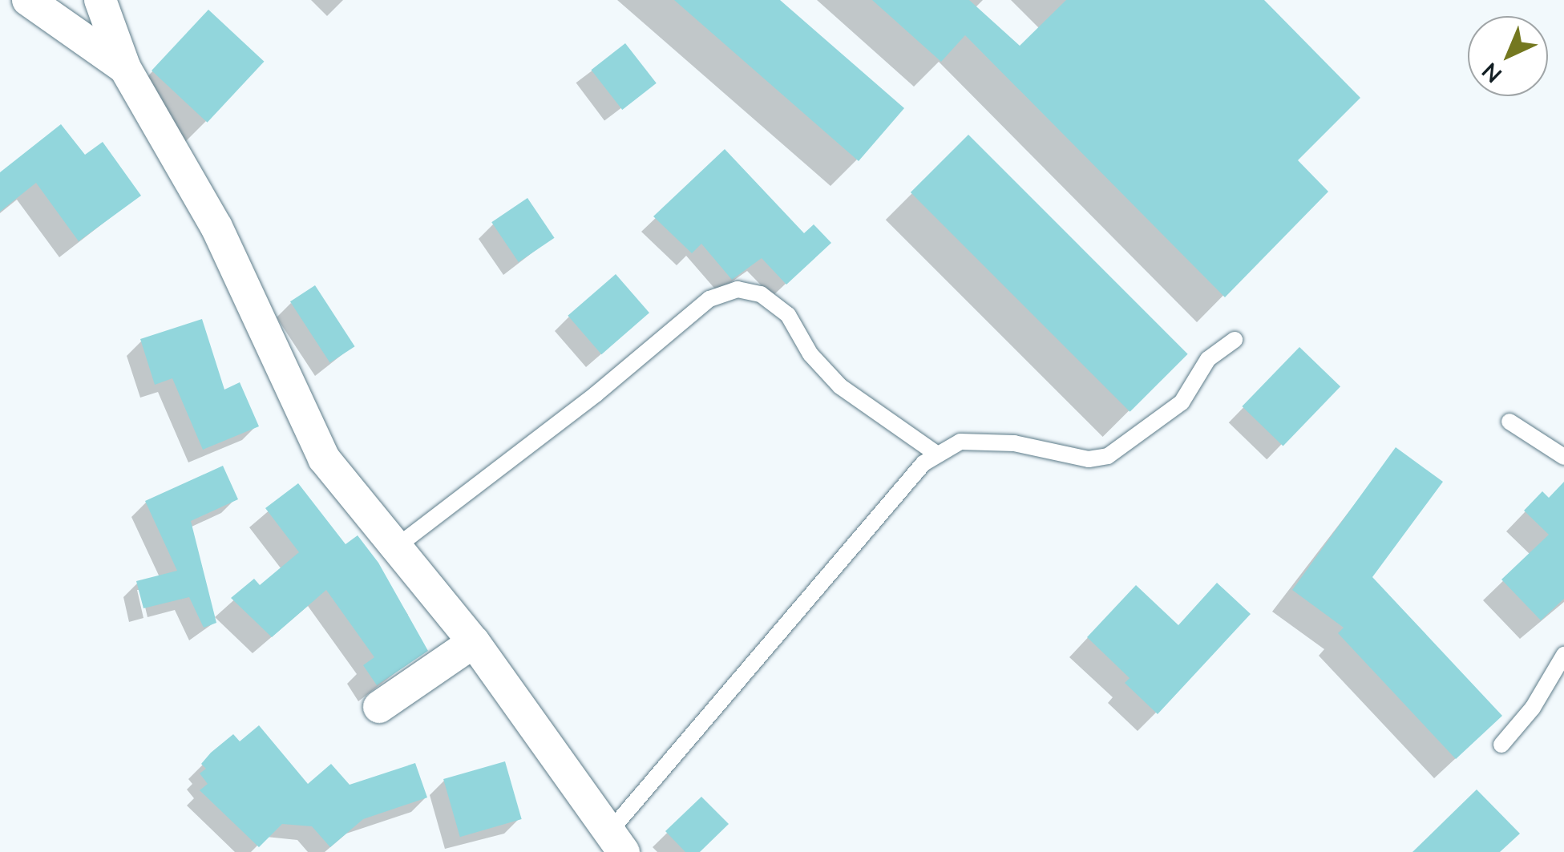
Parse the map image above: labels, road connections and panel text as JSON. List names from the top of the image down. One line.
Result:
{"north":"bottom left"}
